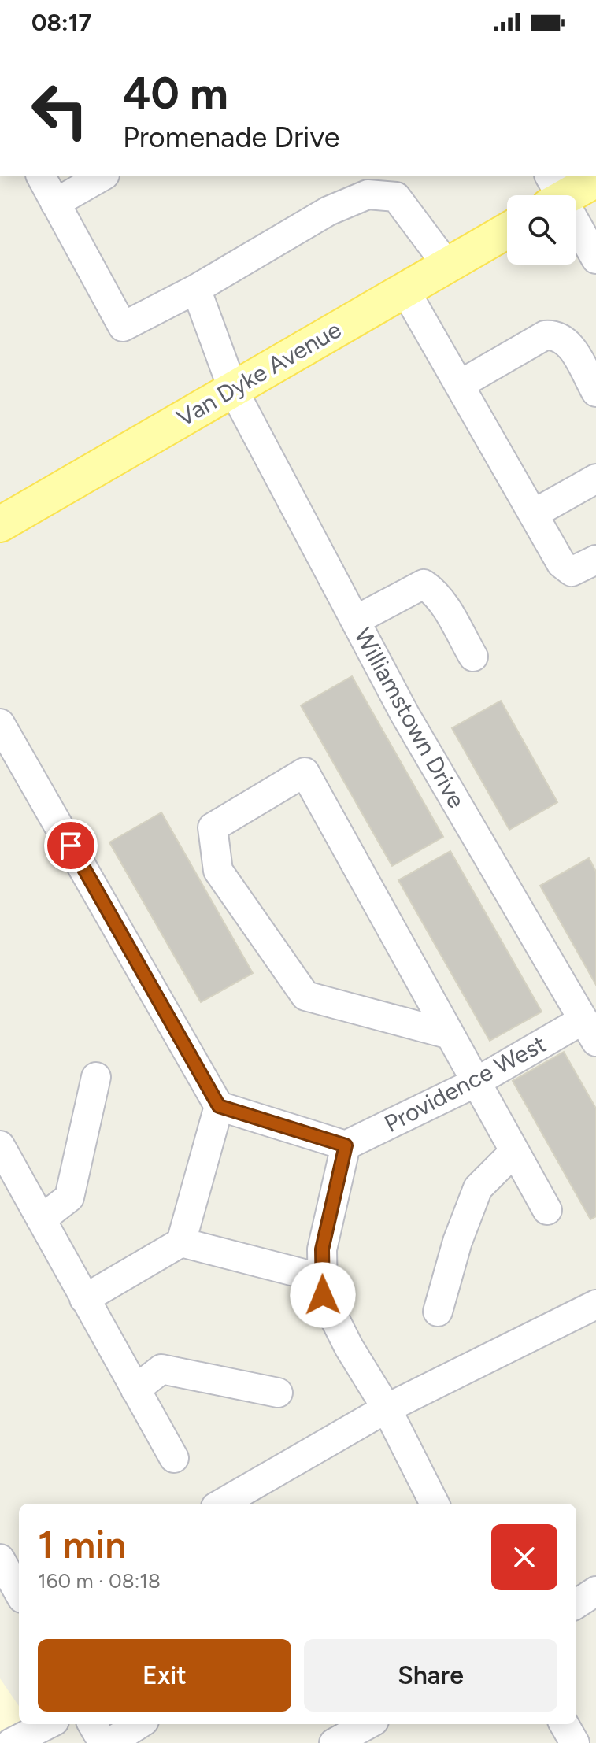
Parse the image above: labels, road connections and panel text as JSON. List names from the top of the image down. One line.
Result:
{"streets":{"main road":["Van Dyke Avenue"],"street":["Williamstown Drive","Providence West"]},"crossings":[["Van Dyke Avenue","Williamstown Drive"],["Williamstown Drive","Providence West"]],"page":{"status":"08:17","turn":["40 m","Promenade Drive"],"heading":["1 min","160 m · 08:18"],"buttons":["Exit","Share"]}}
